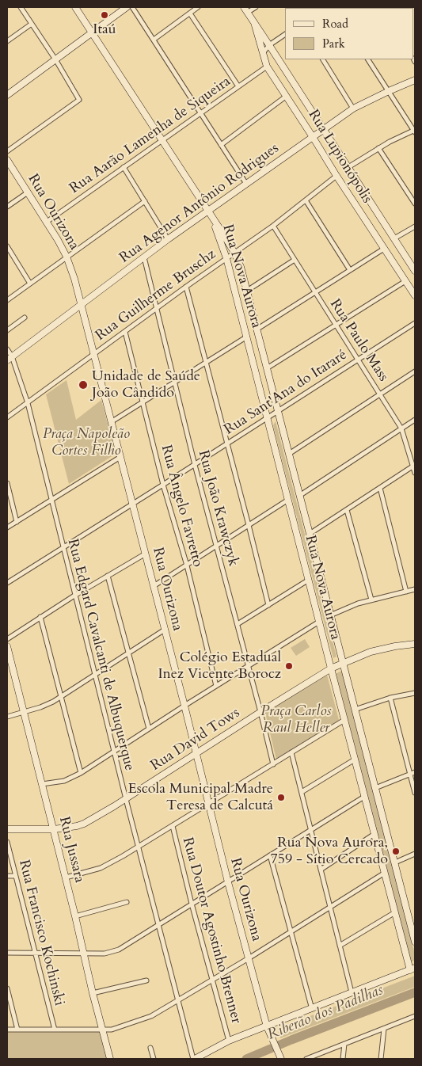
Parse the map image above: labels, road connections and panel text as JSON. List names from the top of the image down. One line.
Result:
{"streets":{"main road":["Rua Lupionópolis","Rua Agenor Antônio Rodrigues","Rua Ourizona","Rua Nova Aurora","Rua David Tows","Rua Jussara"],"street":["Rua Aarão Lamenha de Siqueira","Rua Guilherme Bruschz","Rua Paulo Mass","Rua Sant'Ana do Itararé","Rua Ângelo Favretto","Rua João Krawczyk","Rua Edgard Cavalcanti de Albuquerque","Rua Doutor Agostinho Brenner","Rua Francisco Kochinski"]},"crossings":[["Rua Aarão Lamenha de Siqueira","Rua Lupionópolis"],["Rua Aarão Lamenha de Siqueira","Rua Ourizona"],["Rua Aarão Lamenha de Siqueira","Rua Nova Aurora"],["Rua Lupionópolis","Rua Agenor Antônio Rodrigues"],["Rua Lupionópolis","Rua Guilherme Bruschz"],["Rua Agenor Antônio Rodrigues","Rua Ourizona"],["Rua Agenor Antônio Rodrigues","Rua Nova Aurora"],["Rua Agenor Antônio Rodrigues","Rua João Krawczyk"],["Rua Agenor Antônio Rodrigues","Rua Edgard Cavalcanti de Albuquerque"],["Rua Ourizona","Rua Guilherme Bruschz"],["Rua Ourizona","Rua Sant'Ana do Itararé"],["Rua Ourizona","Rua David Tows"],["Rua Nova Aurora","Rua Guilherme Bruschz"],["Rua Nova Aurora","Rua Paulo Mass"],["Rua Nova Aurora","Rua Sant'Ana do Itararé"],["Rua Nova Aurora","Rua David Tows"],["Rua Guilherme Bruschz","Rua Paulo Mass"],["Rua Guilherme Bruschz","Rua Ângelo Favretto"],["Rua Guilherme Bruschz","Rua João Krawczyk"],["Rua Guilherme Bruschz","Rua Edgard Cavalcanti de Albuquerque"],["Rua Paulo Mass","Rua Sant'Ana do Itararé"],["Rua Sant'Ana do Itararé","Rua Ângelo Favretto"],["Rua Sant'Ana do Itararé","Rua João Krawczyk"],["Rua Sant'Ana do Itararé","Rua Edgard Cavalcanti de Albuquerque"],["Rua João Krawczyk","Rua David Tows"],["Rua Edgard Cavalcanti de Albuquerque","Rua David Tows"],["Rua David Tows","Rua Jussara"]],"water":["Riberão dos Padilhas"],"parks":["Praça Napoleão Cortes Filho","Praça Carlos Raul Heller"],"places":["Itaú","Unidade de Saúde João Cândido","Colégio Estadual Inez Vicente Borocz","Escola Municipal Madre Teresa de Calcutá","Rua Nova Aurora, 759 - Sítio Cercado"],"legend":["Road","Park"]}
